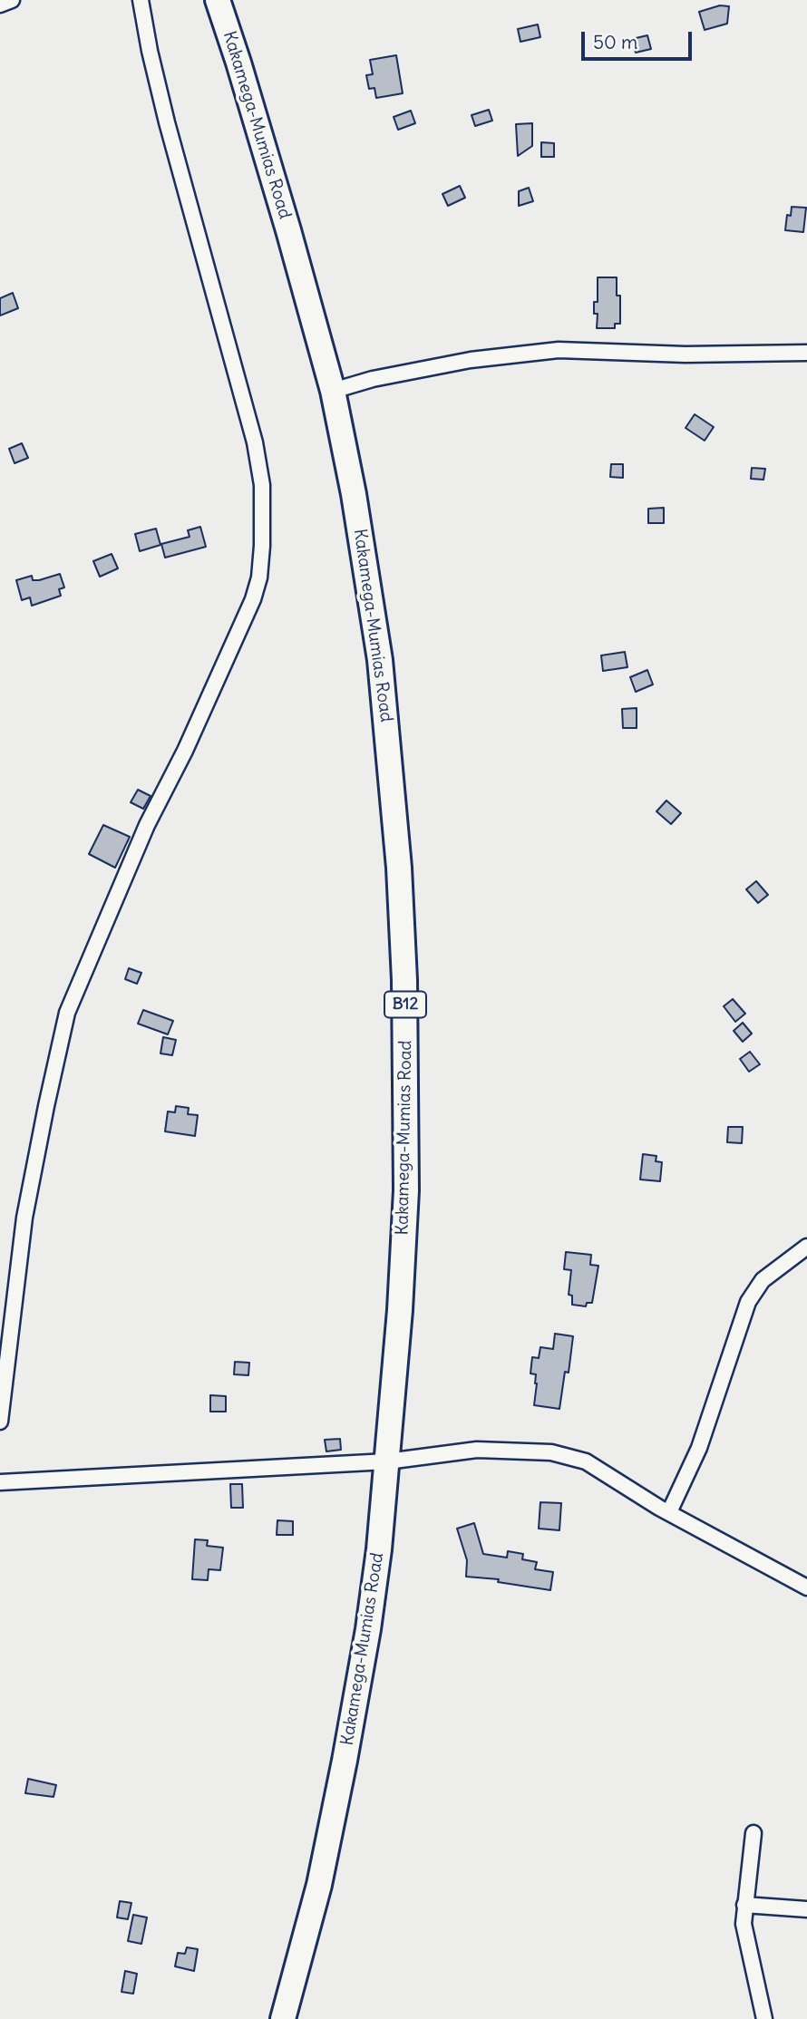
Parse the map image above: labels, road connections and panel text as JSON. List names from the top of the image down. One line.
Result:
{"streets":{"highway":["Kakamega-Mumias Road","B12"]},"scale_bar":"50 m"}
